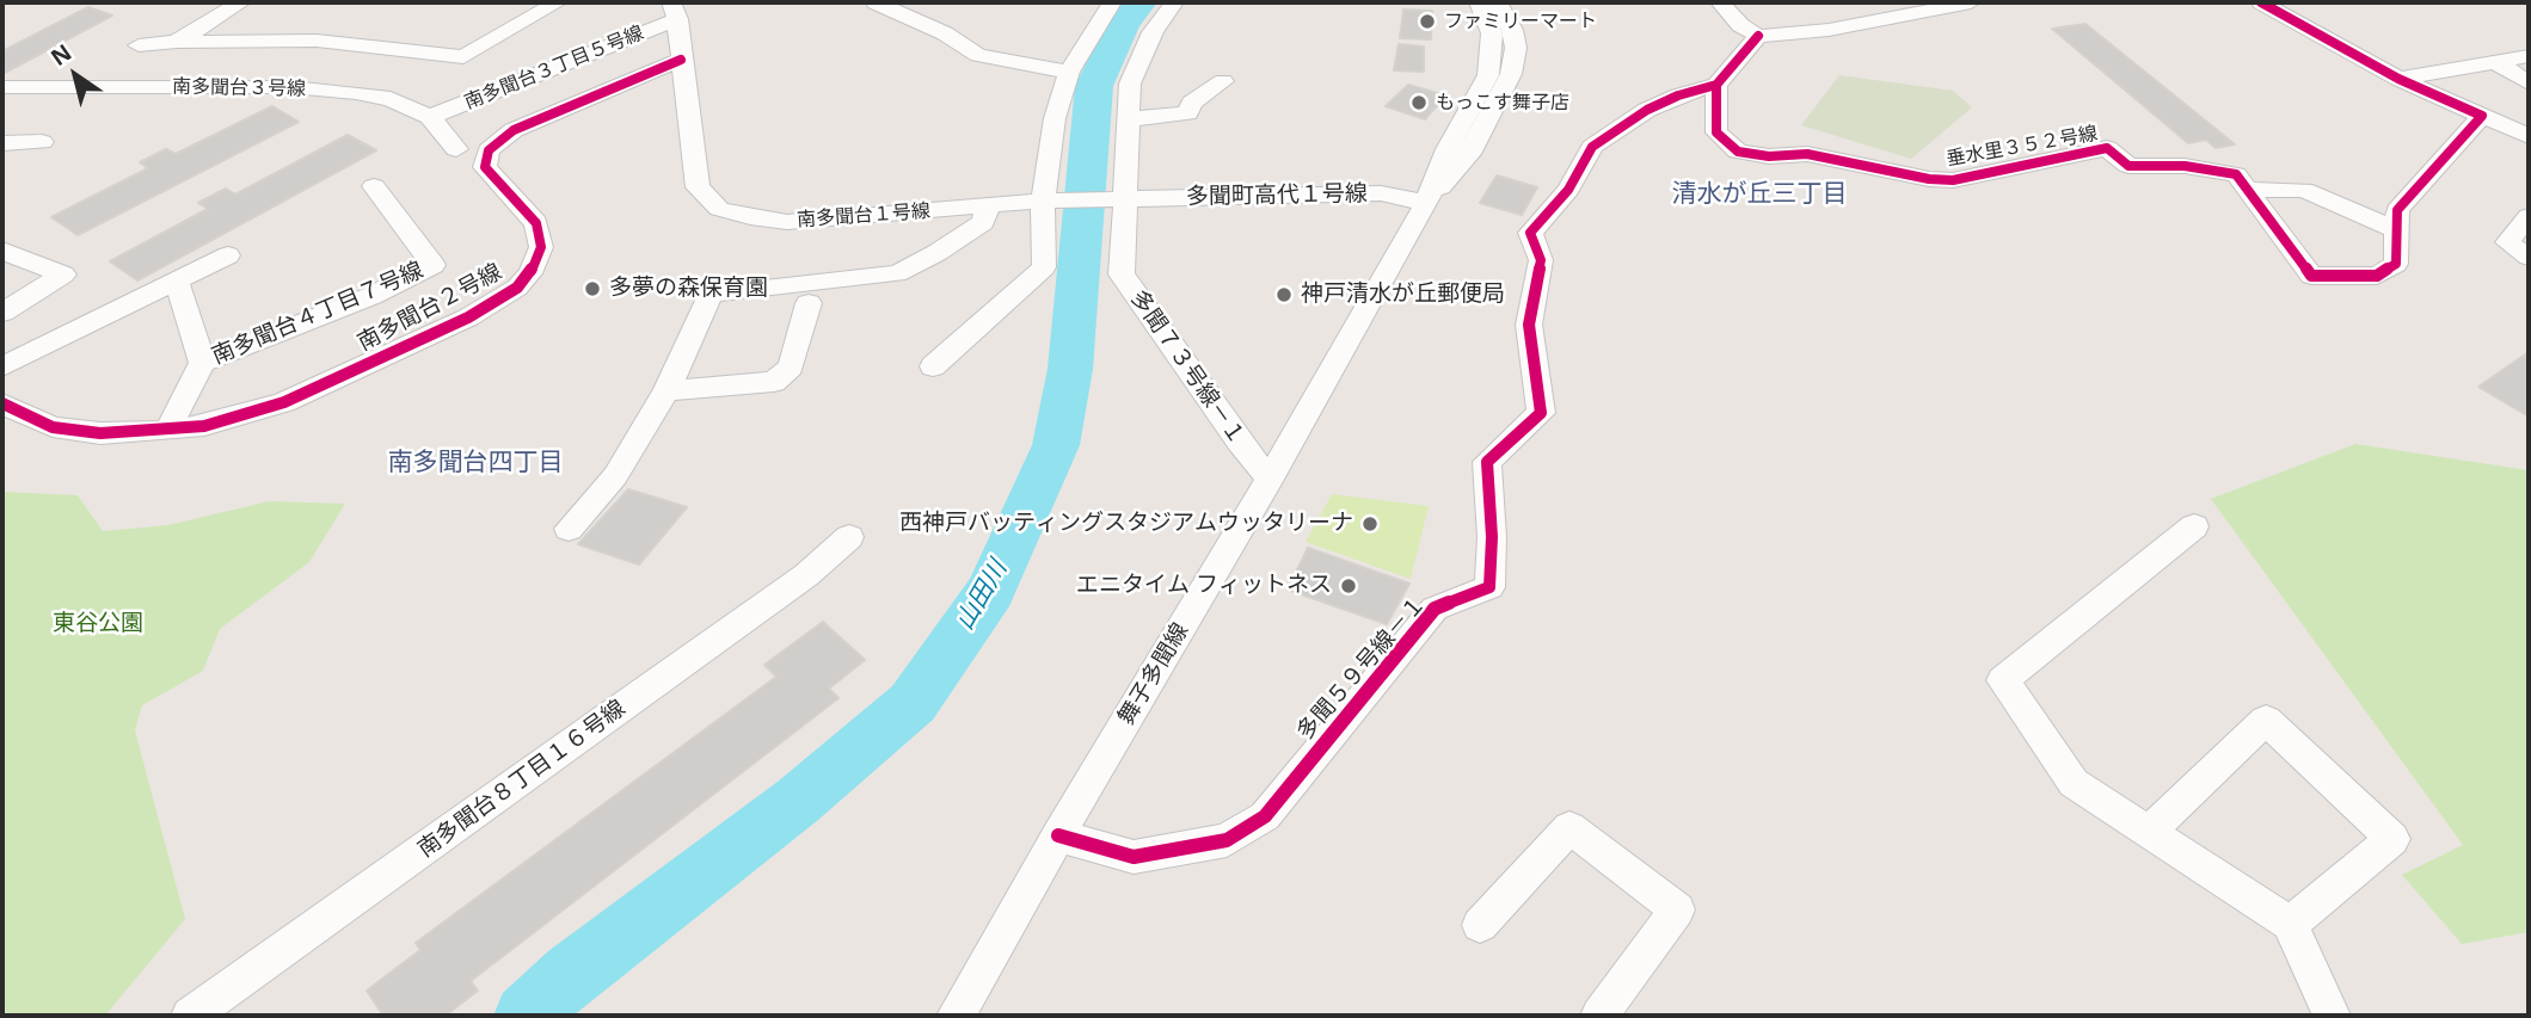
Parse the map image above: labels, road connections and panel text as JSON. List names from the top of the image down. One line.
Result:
{"streets":{"street":["南多聞台３丁目５号線","南多聞台３号線","垂水里３５２号線","多聞町高代１号線","南多聞台１号線","南多聞台２号線","南多聞台４丁目７号線","多聞７３号線－１","多聞５９号線－１","舞子多聞線","南多聞台８丁目１６号線"]},"crossings":[["南多聞台３丁目５号線","南多聞台３号線"],["南多聞台３丁目５号線","南多聞台１号線"],["垂水里３５２号線","多聞５９号線－１"],["多聞町高代１号線","南多聞台１号線"],["多聞町高代１号線","多聞７３号線－１"],["多聞町高代１号線","舞子多聞線"],["南多聞台１号線","南多聞台２号線"],["南多聞台１号線","多聞７３号線－１"],["多聞７３号線－１","舞子多聞線"],["多聞５９号線－１","舞子多聞線"]],"districts":["清水が丘三丁目","南多聞台四丁目"],"water":["山田川"],"parks":["東谷公園"],"places":["ファミリーマート","もっこす舞子店","多夢の森保育園","神戸清水が丘郵便局","西神戸バッティングスタジアムウッタリーナ","エニタイム フィットネス"],"north":"top left"}
